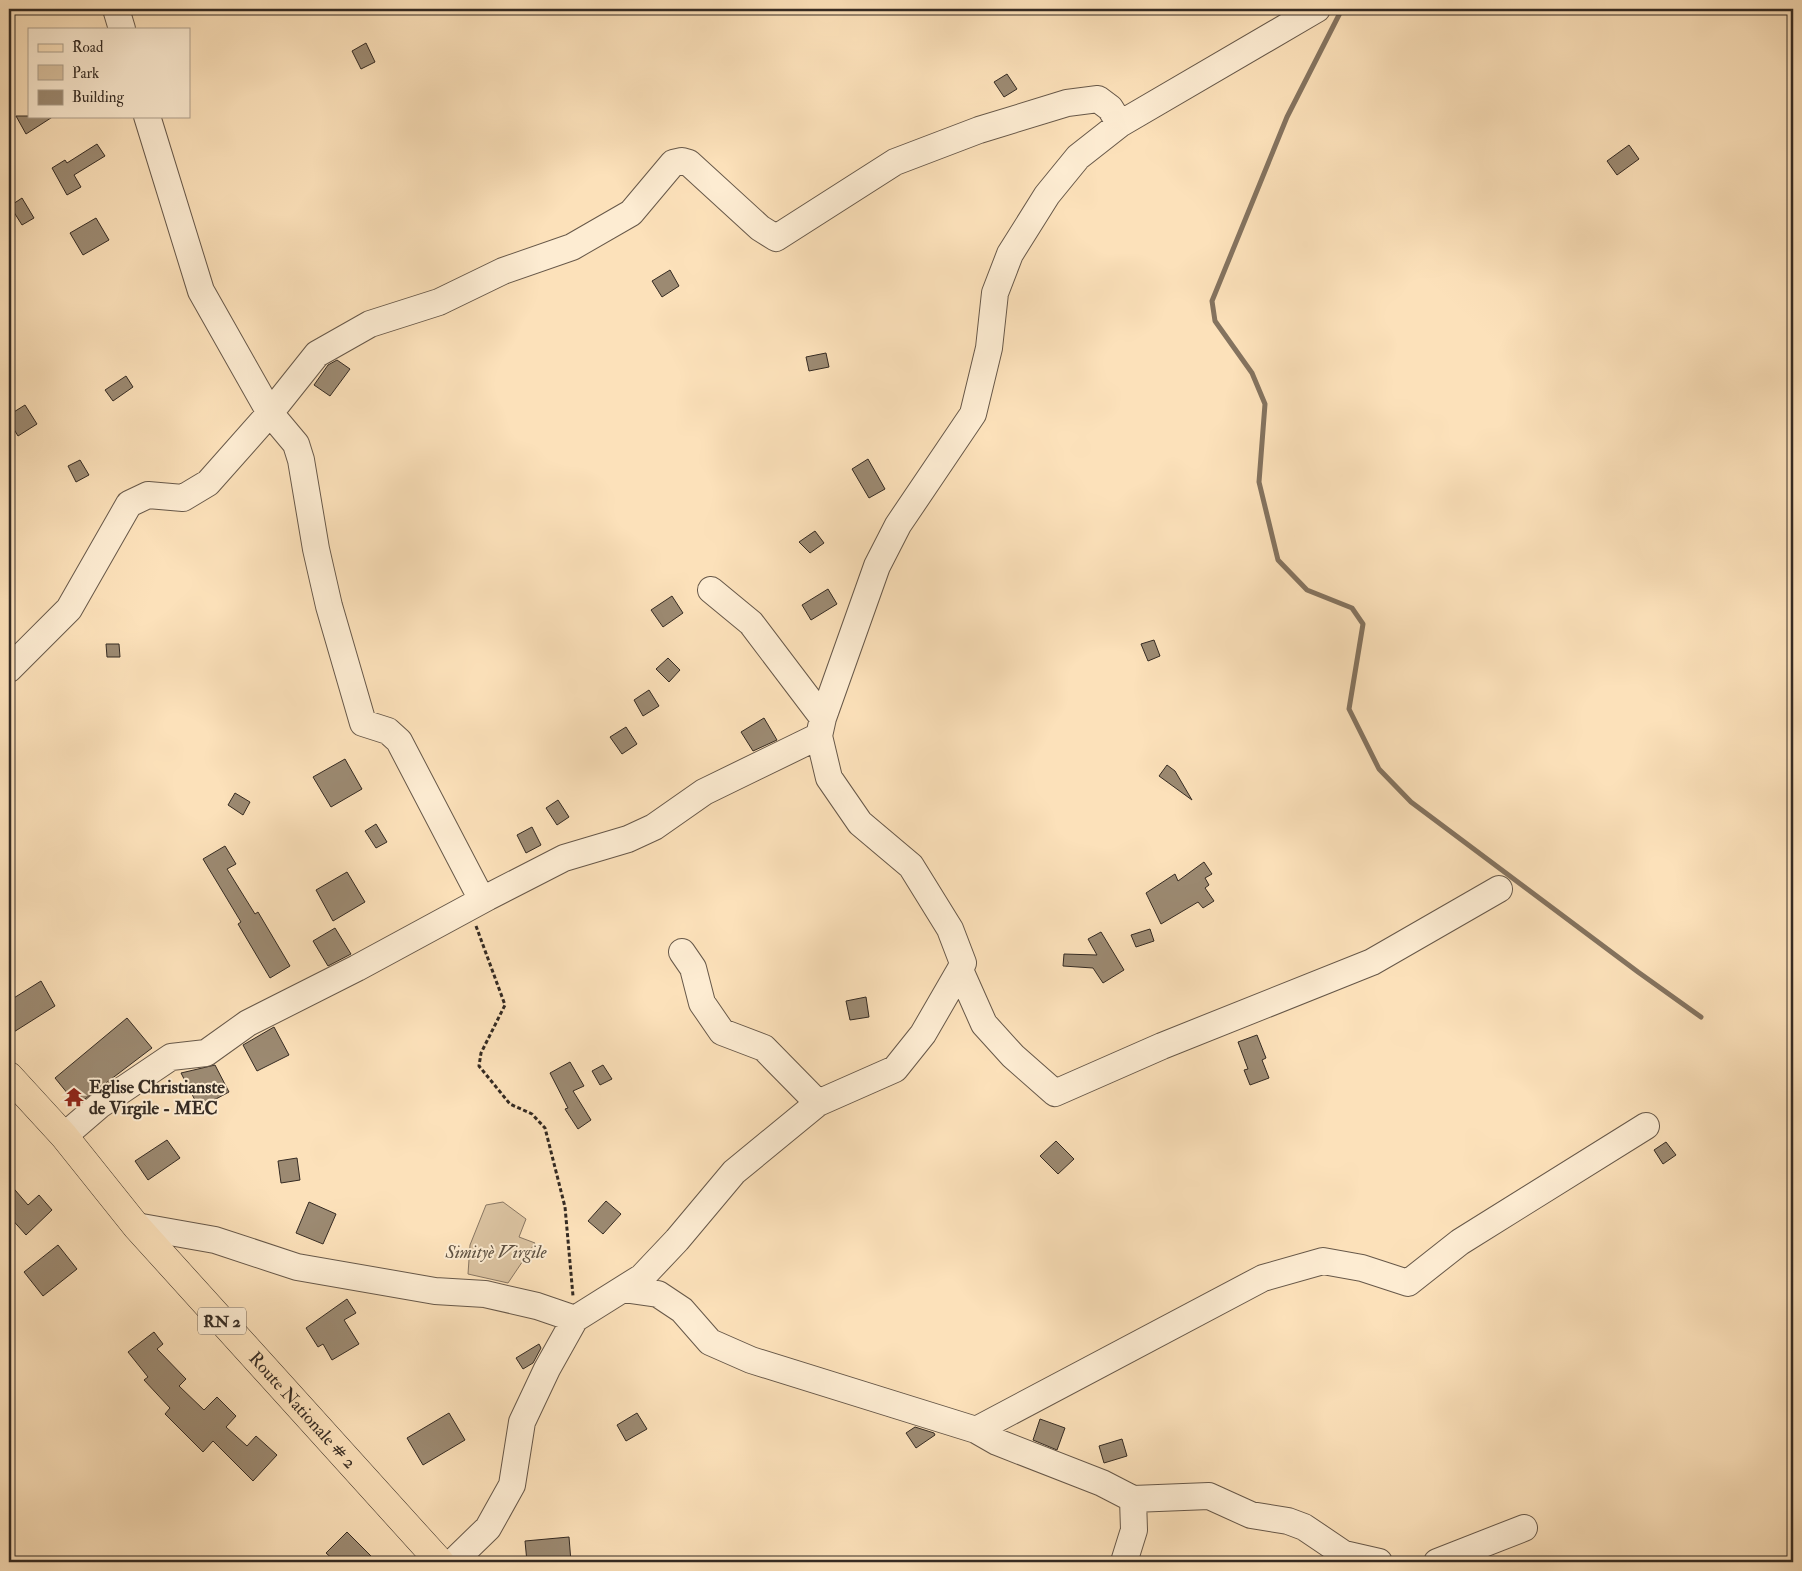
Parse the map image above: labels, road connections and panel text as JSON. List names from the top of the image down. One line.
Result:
{"streets":{"main road":["RN 2","Route Nationale # 2"]},"parks":["Simityè Virgile"],"places":{"temple":["Eglise Christianste de Virgile - MEC"]},"legend":["Road","Park","Building"]}
